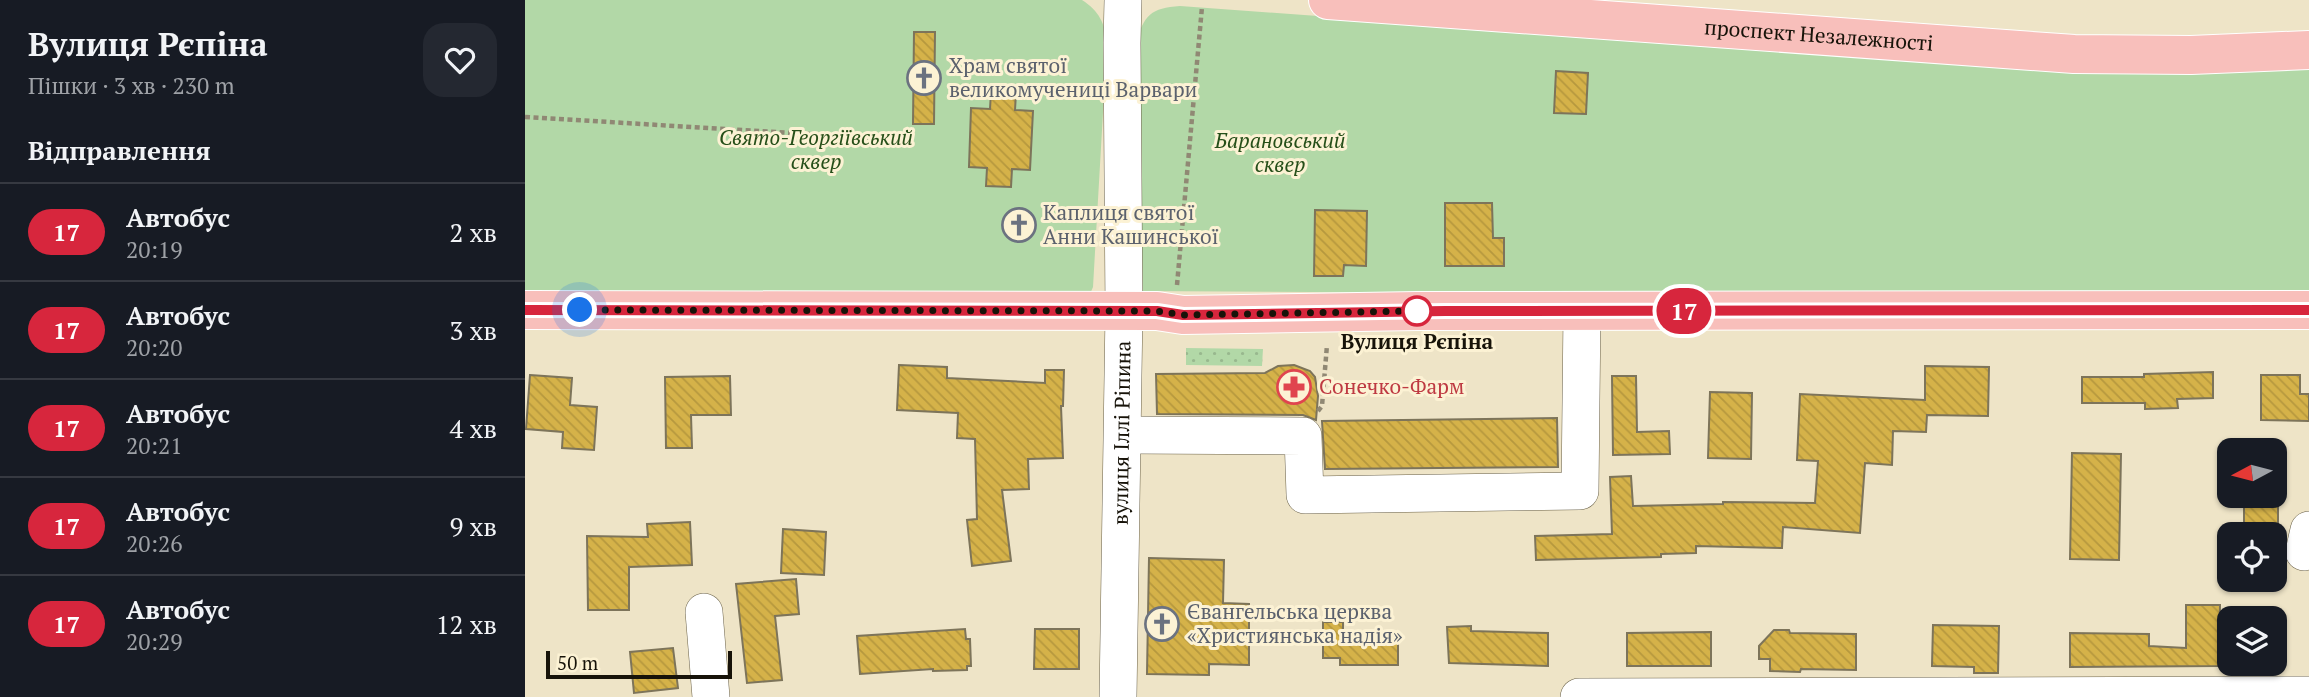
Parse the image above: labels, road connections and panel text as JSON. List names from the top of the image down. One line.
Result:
{"streets":{"main road":["проспект Незалежності"],"street":["вулиця Іллі Ріпина"]},"parks":["Свято-Георгіївський сквер","Барановський сквер"],"places":{"church":["Храм святої великомучениці Варвари","Каплиця cвятої Анни Кашинської","Євангельська церква «Християнська надія»"],"other":["Вулиця Рєпіна"],"pharmacy":["Сонечко-Фарм"]},"lines":["bus line 17"],"scale_bar":"50 m","north":"left","page":{"heading":[["Вулиця Рєпіна","Пішки · 3 хв · 230 m"],"Відправлення"],"on_map":"17","list":[{"mark":"17","name":"Автобус","note":"20:19","value":"2 хв"},{"mark":"17","name":"Автобус","note":"20:20","value":"3 хв"},{"mark":"17","name":"Автобус","note":"20:21","value":"4 хв"},{"mark":"17","name":"Автобус","note":"20:26","value":"9 хв"},{"mark":"17","name":"Автобус","note":"20:29","value":"12 хв"}],"scale":"50 m"}}
